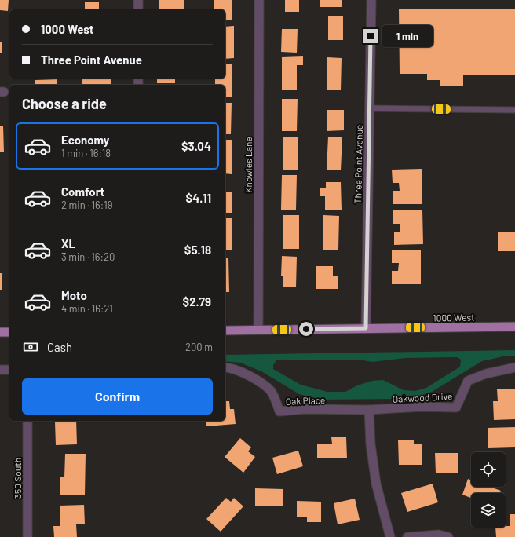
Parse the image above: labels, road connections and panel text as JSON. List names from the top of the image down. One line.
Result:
{"streets":{"main road":["1000 West"],"street":["Three Point Avenue","Knowles Lane","Oakwood Drive","Oak Place","350 South"]},"crossings":[["Three Point Avenue","1000 West"],["Knowles Lane","1000 West"],["Oakwood Drive","Oak Place"]],"page":{"banner":["1000 West","Three Point Avenue"],"bubble":"1 min","heading":"Choose a ride","list":[{"name":"Economy","note":"1 min · 16:18","value":"$3.04"},{"name":"Comfort","note":"2 min · 16:19","value":"$4.11"},{"name":"XL","note":"3 min · 16:20","value":"$5.18"},{"name":"Moto","note":"4 min · 16:21","value":"$2.79"}],"pay":["Cash","200 m"],"buttons":"Confirm"}}
